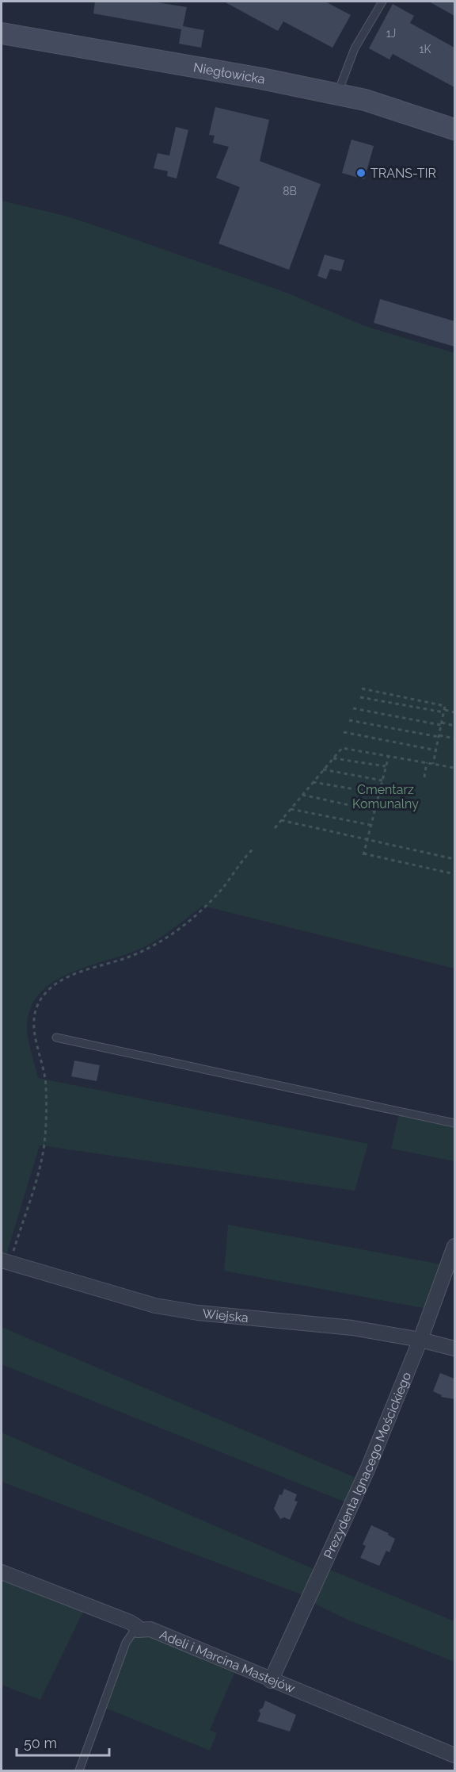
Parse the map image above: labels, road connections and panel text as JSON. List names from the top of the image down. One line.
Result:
{"streets":{"street":["Niegłowicka","Wiejska","Prezydenta Ignacego Mościckiego","Adeli i Marcina Mastejów"]},"crossings":[["Wiejska","Prezydenta Ignacego Mościckiego"],["Prezydenta Ignacego Mościckiego","Adeli i Marcina Mastejów"]],"parks":["Cmentarz Komunalny"],"places":["TRANS-TIR"],"house_numbers":["1J","1K","8B"],"scale_bar":"50 m"}
